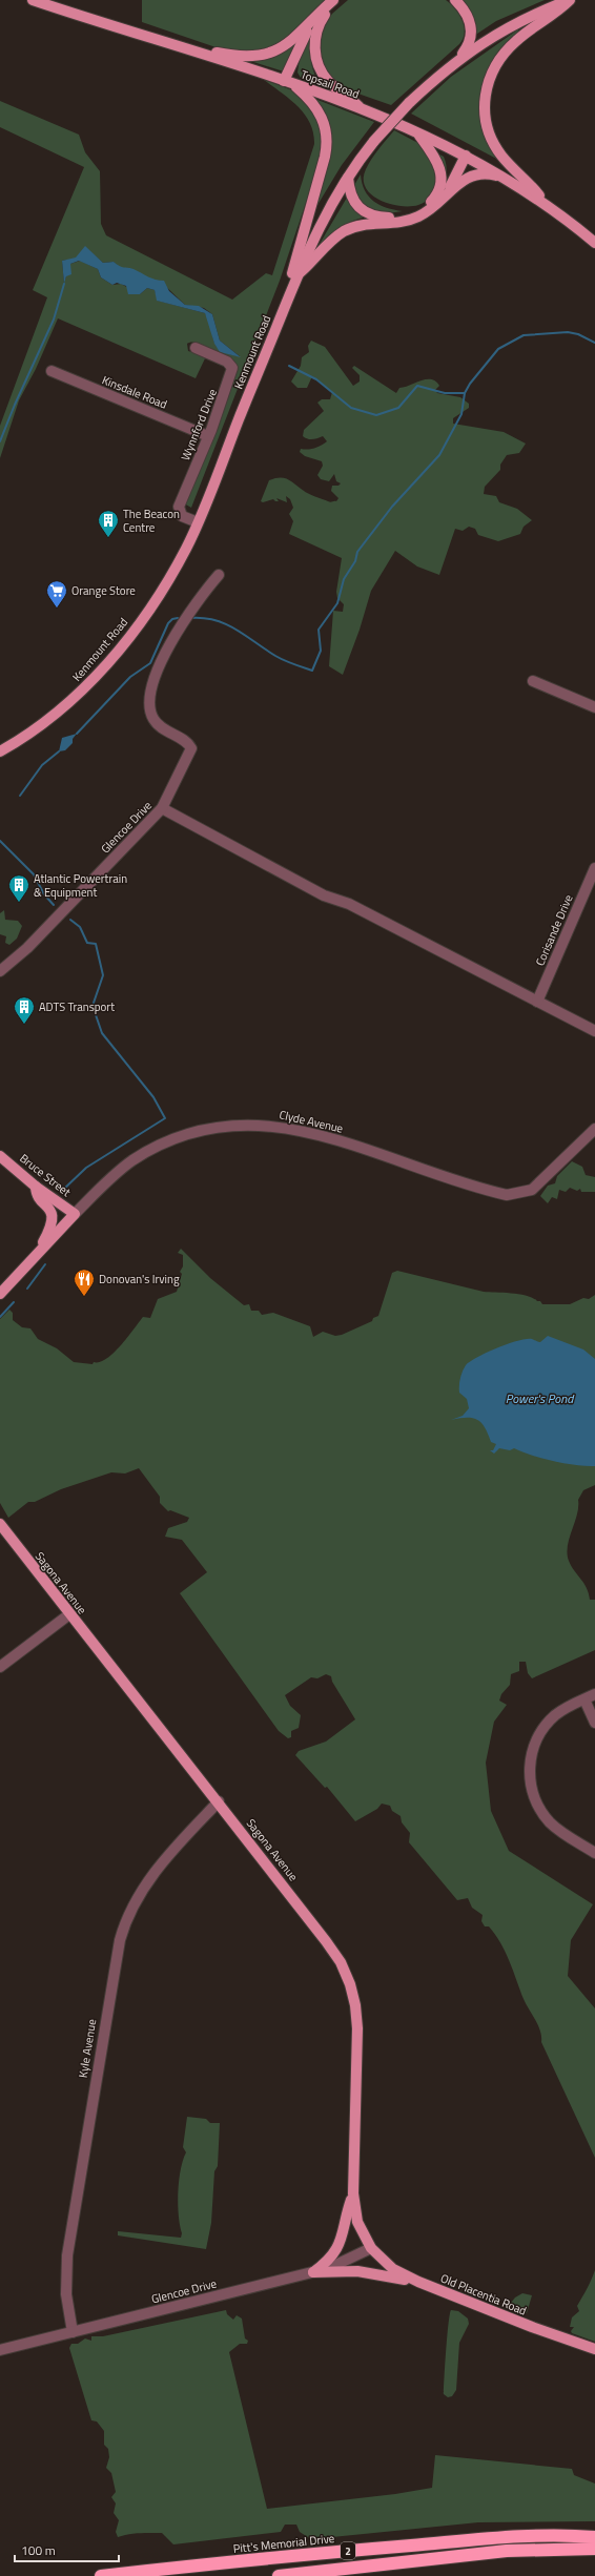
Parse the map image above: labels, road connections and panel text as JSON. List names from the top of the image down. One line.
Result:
{"streets":{"highway":["Pitt's Memorial Drive","2"],"main road":["Topsail Road","Kenmount Road","Clyde Avenue","Bruce Street","Sagona Avenue","Old Placentia Road"],"street":["Kinsdale Road","Wynnford Drive","Glencoe Drive","Corisande Drive","Kyle Avenue"]},"crossings":[["Kenmount Road","Wynnford Drive"],["Kinsdale Road","Wynnford Drive"],["Glencoe Drive","Sagona Avenue"],["Glencoe Drive","Kyle Avenue"],["Glencoe Drive","Old Placentia Road"],["Clyde Avenue","Bruce Street"],["Sagona Avenue","Kyle Avenue"],["Sagona Avenue","Old Placentia Road"]],"water":["Power's Pond"],"places":{"building":["The Beacon Centre","Atlantic Powertrain & Equipment","ADTS Transport"],"supermarket":["Orange Store"],"restaurant":["Donovan's Irving"]},"scale_bar":"100 m"}
